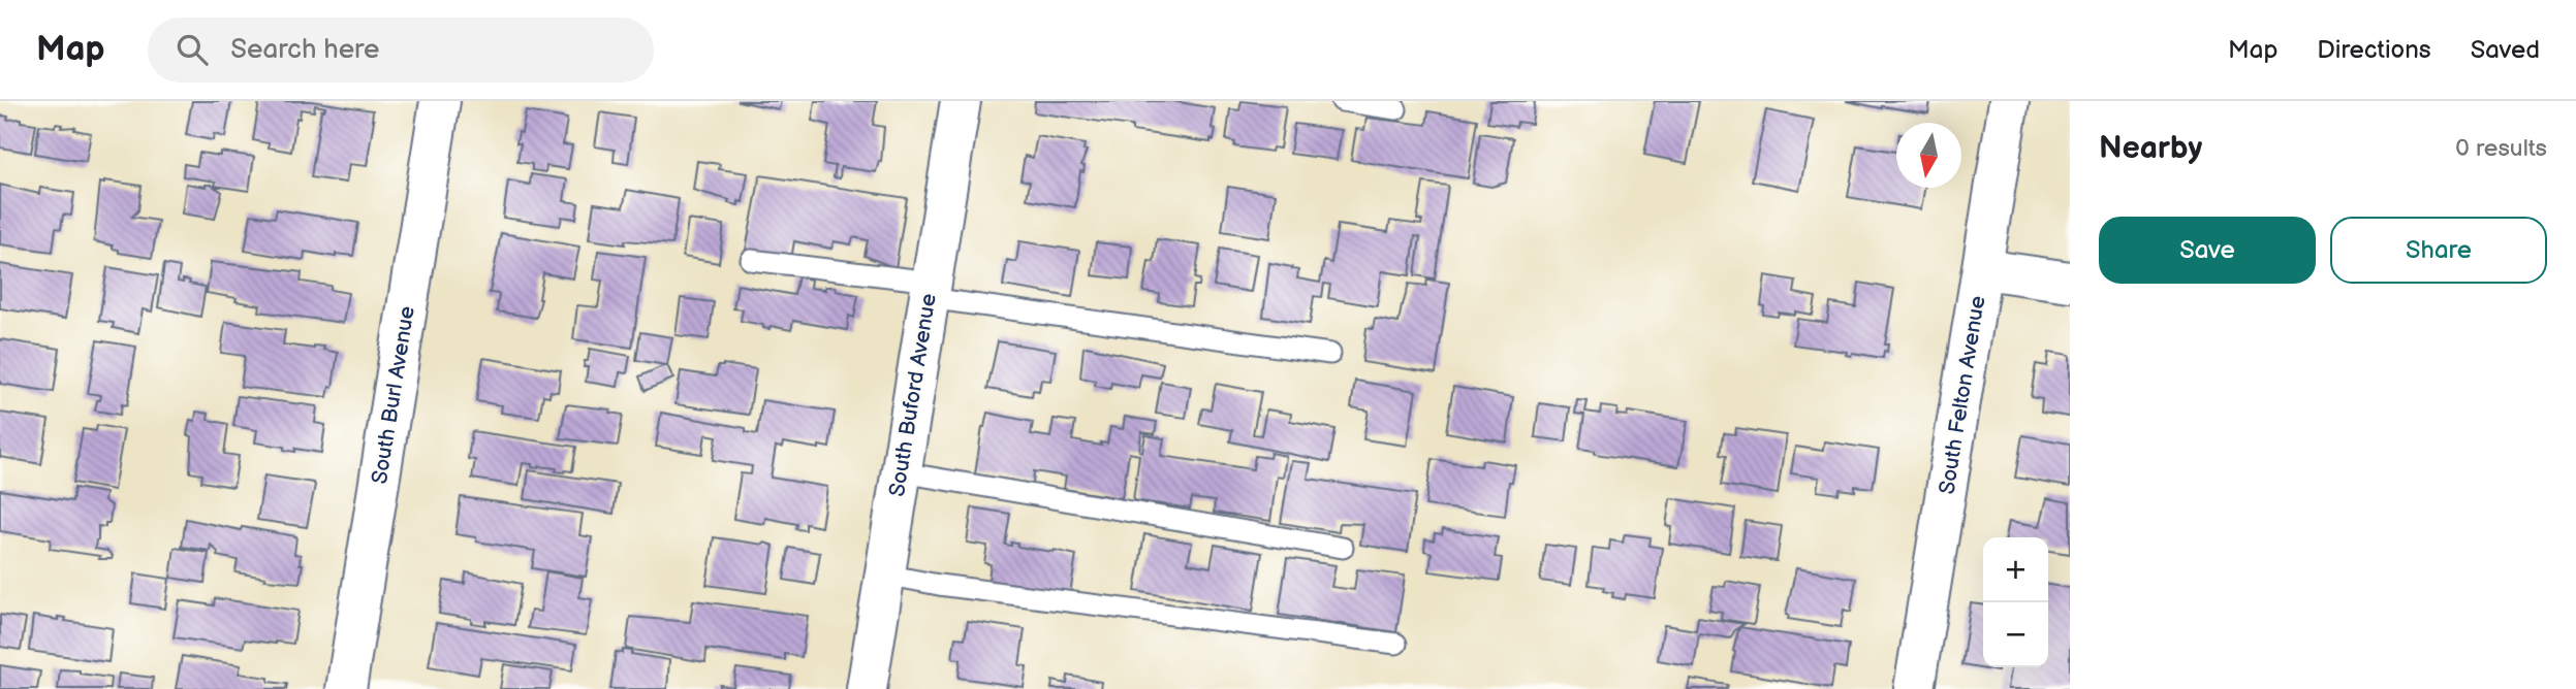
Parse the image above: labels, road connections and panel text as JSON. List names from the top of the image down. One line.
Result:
{"streets":{"street":["South Burl Avenue","South Buford Avenue","South Felton Avenue"]},"north":"bottom","page":{"header":"Map","search":"Search here","nav":["Map","Directions","Saved"],"heading":["Nearby","0 results"],"buttons":["Save","Share"],"map_buttons":["+","−"]}}
